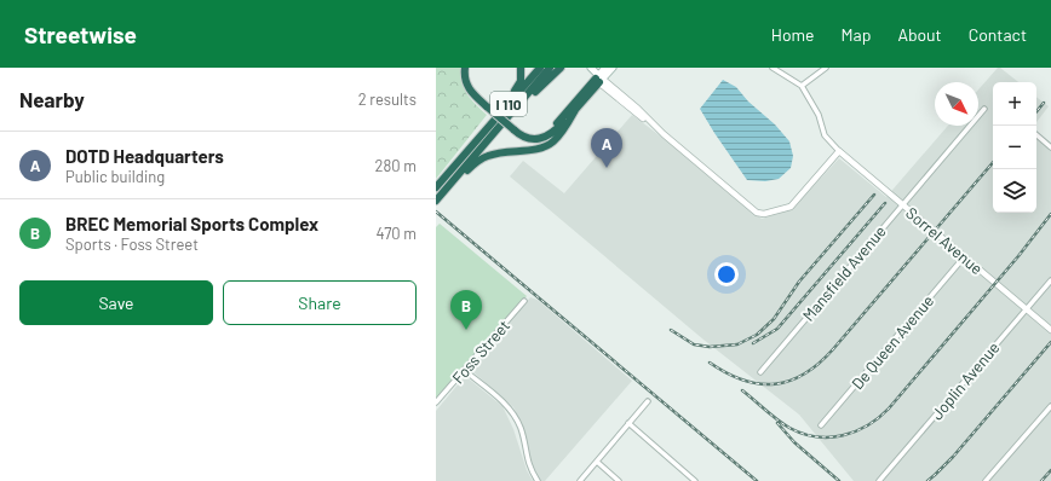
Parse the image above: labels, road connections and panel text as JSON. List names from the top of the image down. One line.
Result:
{"streets":{"highway":["I 110"],"street":["Sorrel Avenue","Mansfield Avenue","De Queen Avenue","Foss Street","Joplin Avenue"]},"crossings":[["Sorrel Avenue","Mansfield Avenue"],["Sorrel Avenue","De Queen Avenue"],["Sorrel Avenue","Joplin Avenue"]],"north":"bottom right","page":{"header":"Streetwise","nav":["Home","Map","About","Contact"],"heading":["Nearby","2 results"],"map_buttons":["+","−"],"pins":["A","B"],"list":[{"mark":"A","name":"DOTD Headquarters","note":"Public building","value":"280 m"},{"mark":"B","name":"BREC Memorial Sports Complex","note":"Sports · Foss Street","value":"470 m"}],"buttons":["Save","Share"]}}
